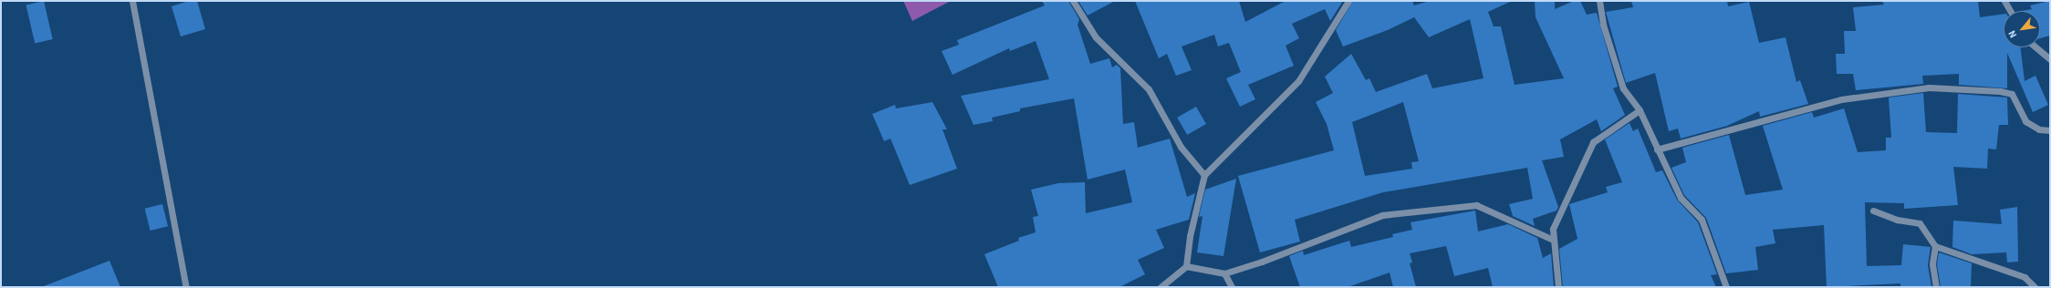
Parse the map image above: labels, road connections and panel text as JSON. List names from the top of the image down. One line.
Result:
{"north":"bottom left"}
